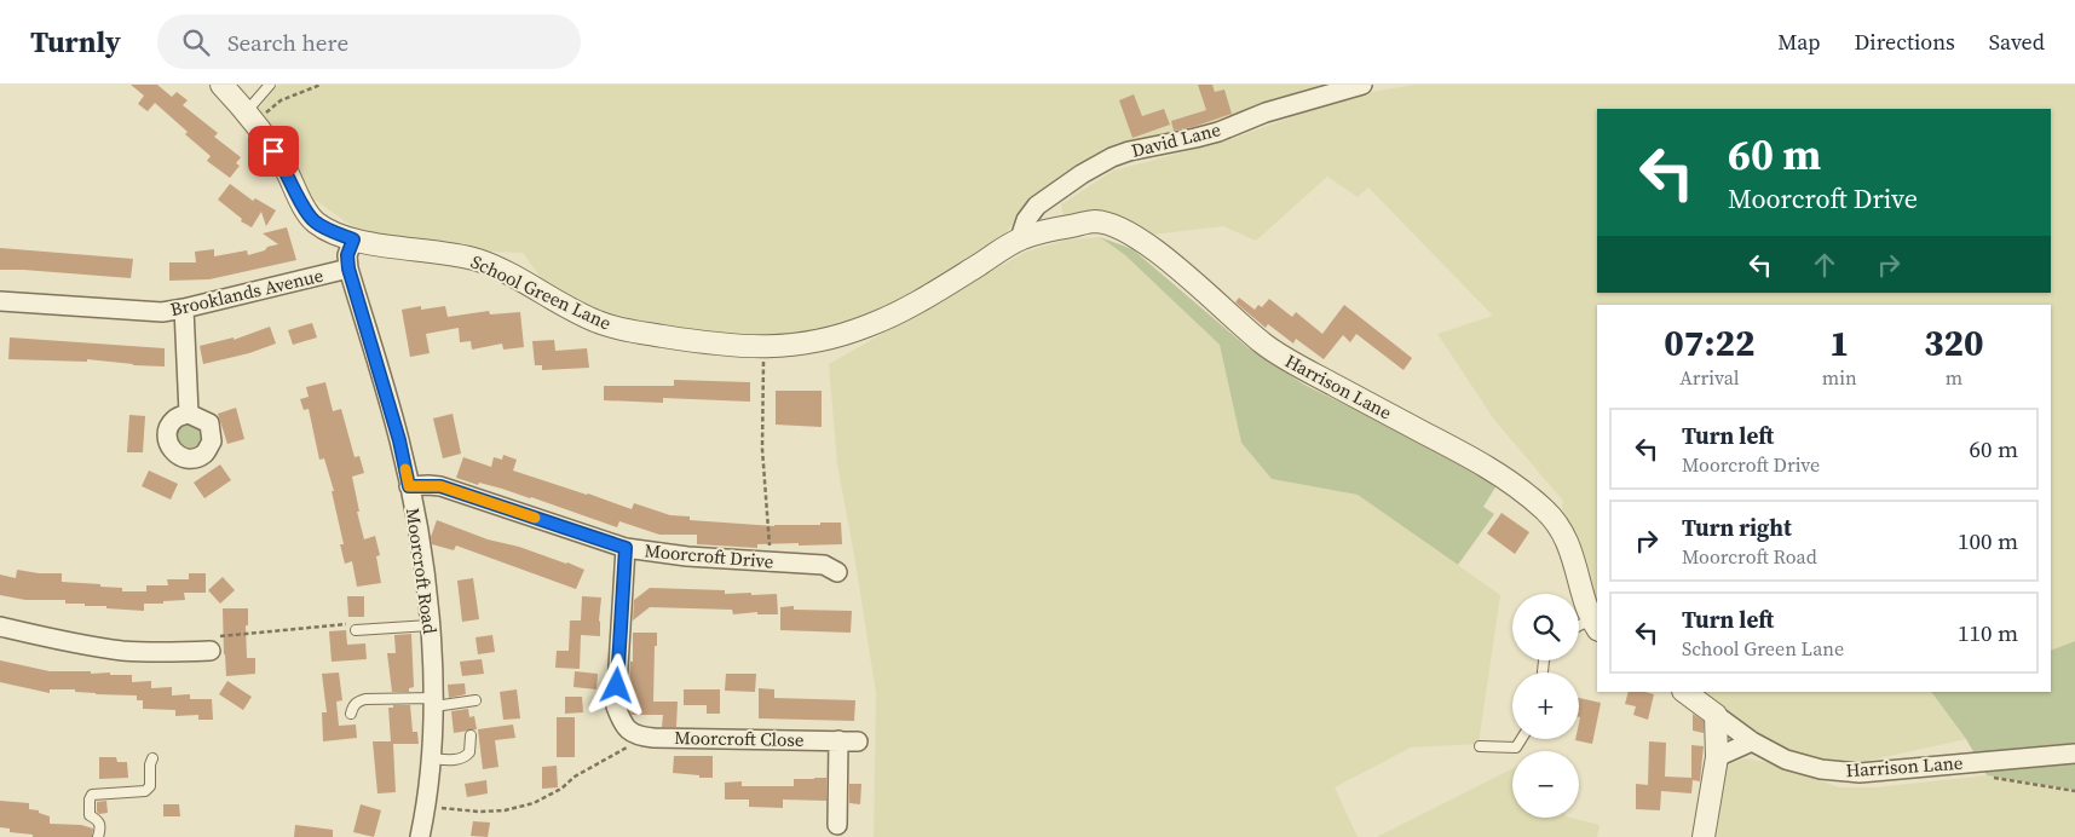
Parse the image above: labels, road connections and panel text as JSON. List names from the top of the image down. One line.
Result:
{"streets":{"street":["David Lane","Brooklands Avenue","School Green Lane","Harrison Lane","Moorcroft Drive","Moorcroft Road","Moorcroft Close"]},"crossings":[["David Lane","School Green Lane"],["David Lane","Harrison Lane"],["Brooklands Avenue","Moorcroft Road"],["School Green Lane","Harrison Lane"],["School Green Lane","Moorcroft Road"],["Moorcroft Drive","Moorcroft Road"]],"page":{"header":"Turnly","search":"Search here","nav":["Map","Directions","Saved"],"turn":["60 m","Moorcroft Drive"],"eta":["07:22","Arrival","1","min","320","m"],"list":[{"name":"Turn left","note":"Moorcroft Drive","value":"60 m"},{"name":"Turn right","note":"Moorcroft Road","value":"100 m"},{"name":"Turn left","note":"School Green Lane","value":"110 m"}],"map_buttons":["+","−"]}}
